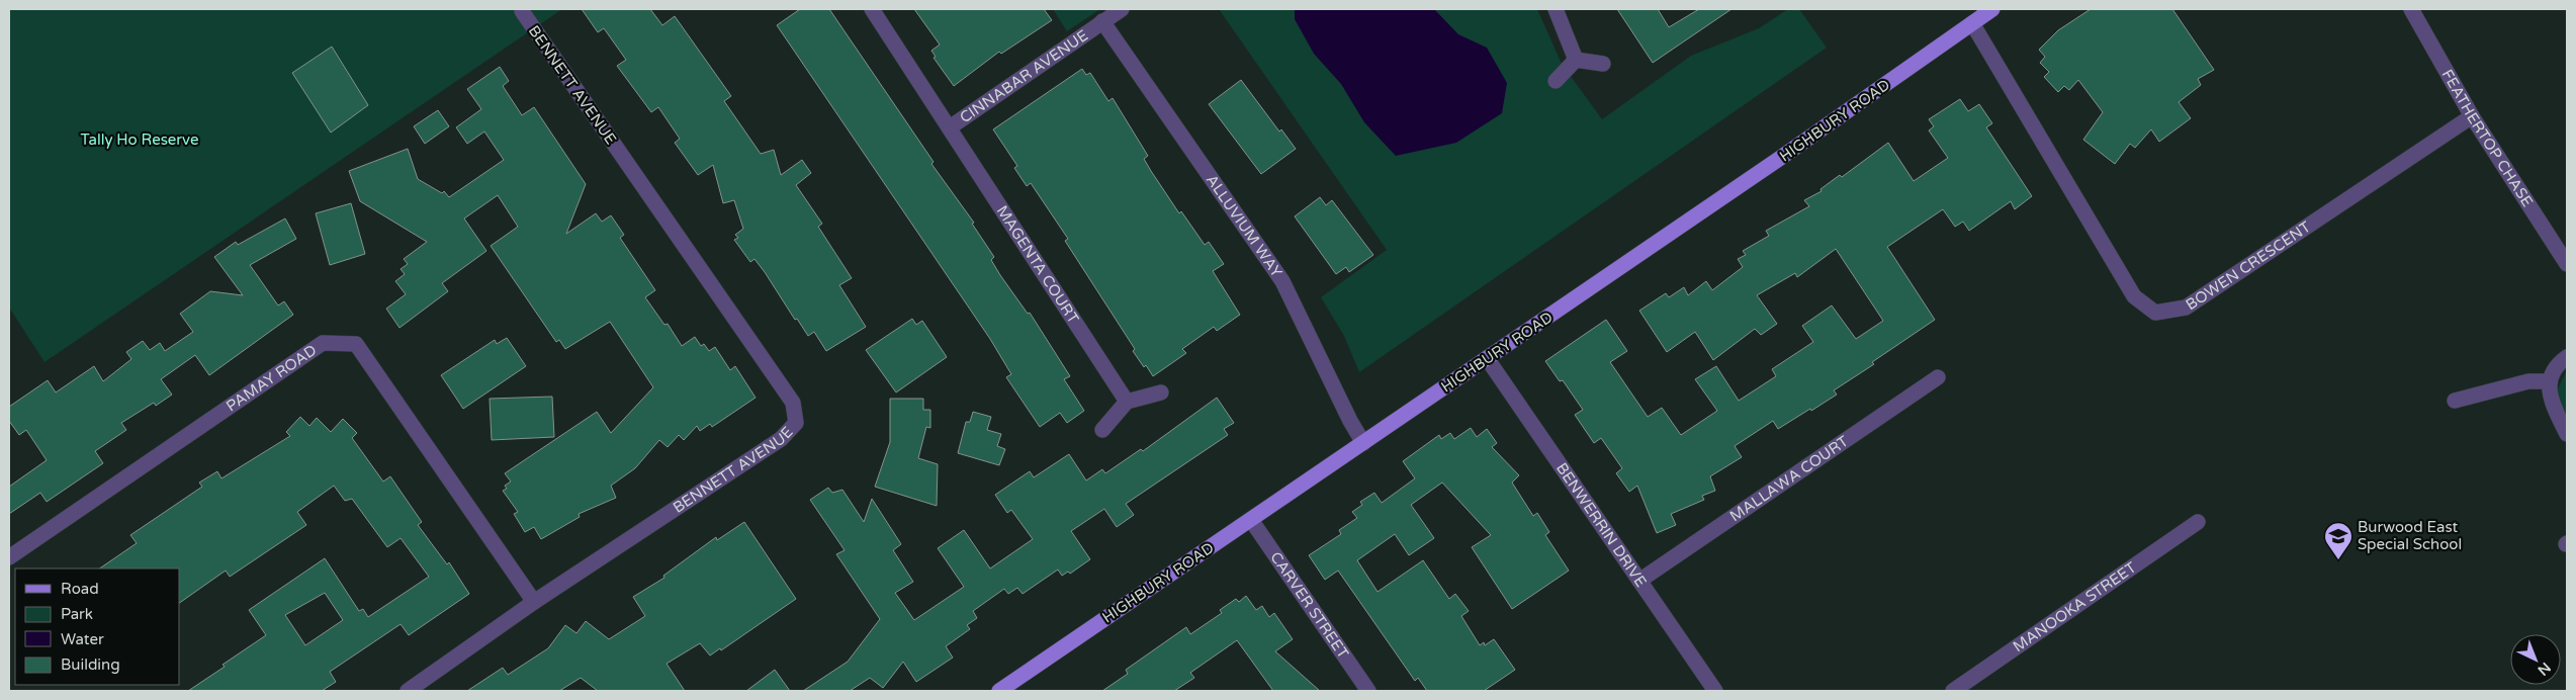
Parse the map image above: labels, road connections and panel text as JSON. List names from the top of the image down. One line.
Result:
{"streets":{"main road":["HIGHBURY ROAD"],"street":["CINNABAR AVENUE","BENNETT AVENUE","FEATHERTOP CHASE","ALLUVIUM WAY","MAGENTA COURT","BOWEN CRESCENT","PAMAY ROAD","MALLAWA COURT","BENWERRIN DRIVE","CARVER STREET","MANOOKA STREET"]},"crossings":[["CINNABAR AVENUE","ALLUVIUM WAY"],["CINNABAR AVENUE","MAGENTA COURT"],["BENNETT AVENUE","PAMAY ROAD"],["HIGHBURY ROAD","ALLUVIUM WAY"],["HIGHBURY ROAD","BOWEN CRESCENT"],["HIGHBURY ROAD","BENWERRIN DRIVE"],["HIGHBURY ROAD","CARVER STREET"],["FEATHERTOP CHASE","BOWEN CRESCENT"],["MALLAWA COURT","BENWERRIN DRIVE"]],"parks":["Tally Ho Reserve"],"places":{"school or university":["Burwood East Special School"]},"legend":["Road","Park","Water","Building"],"north":"bottom right"}
